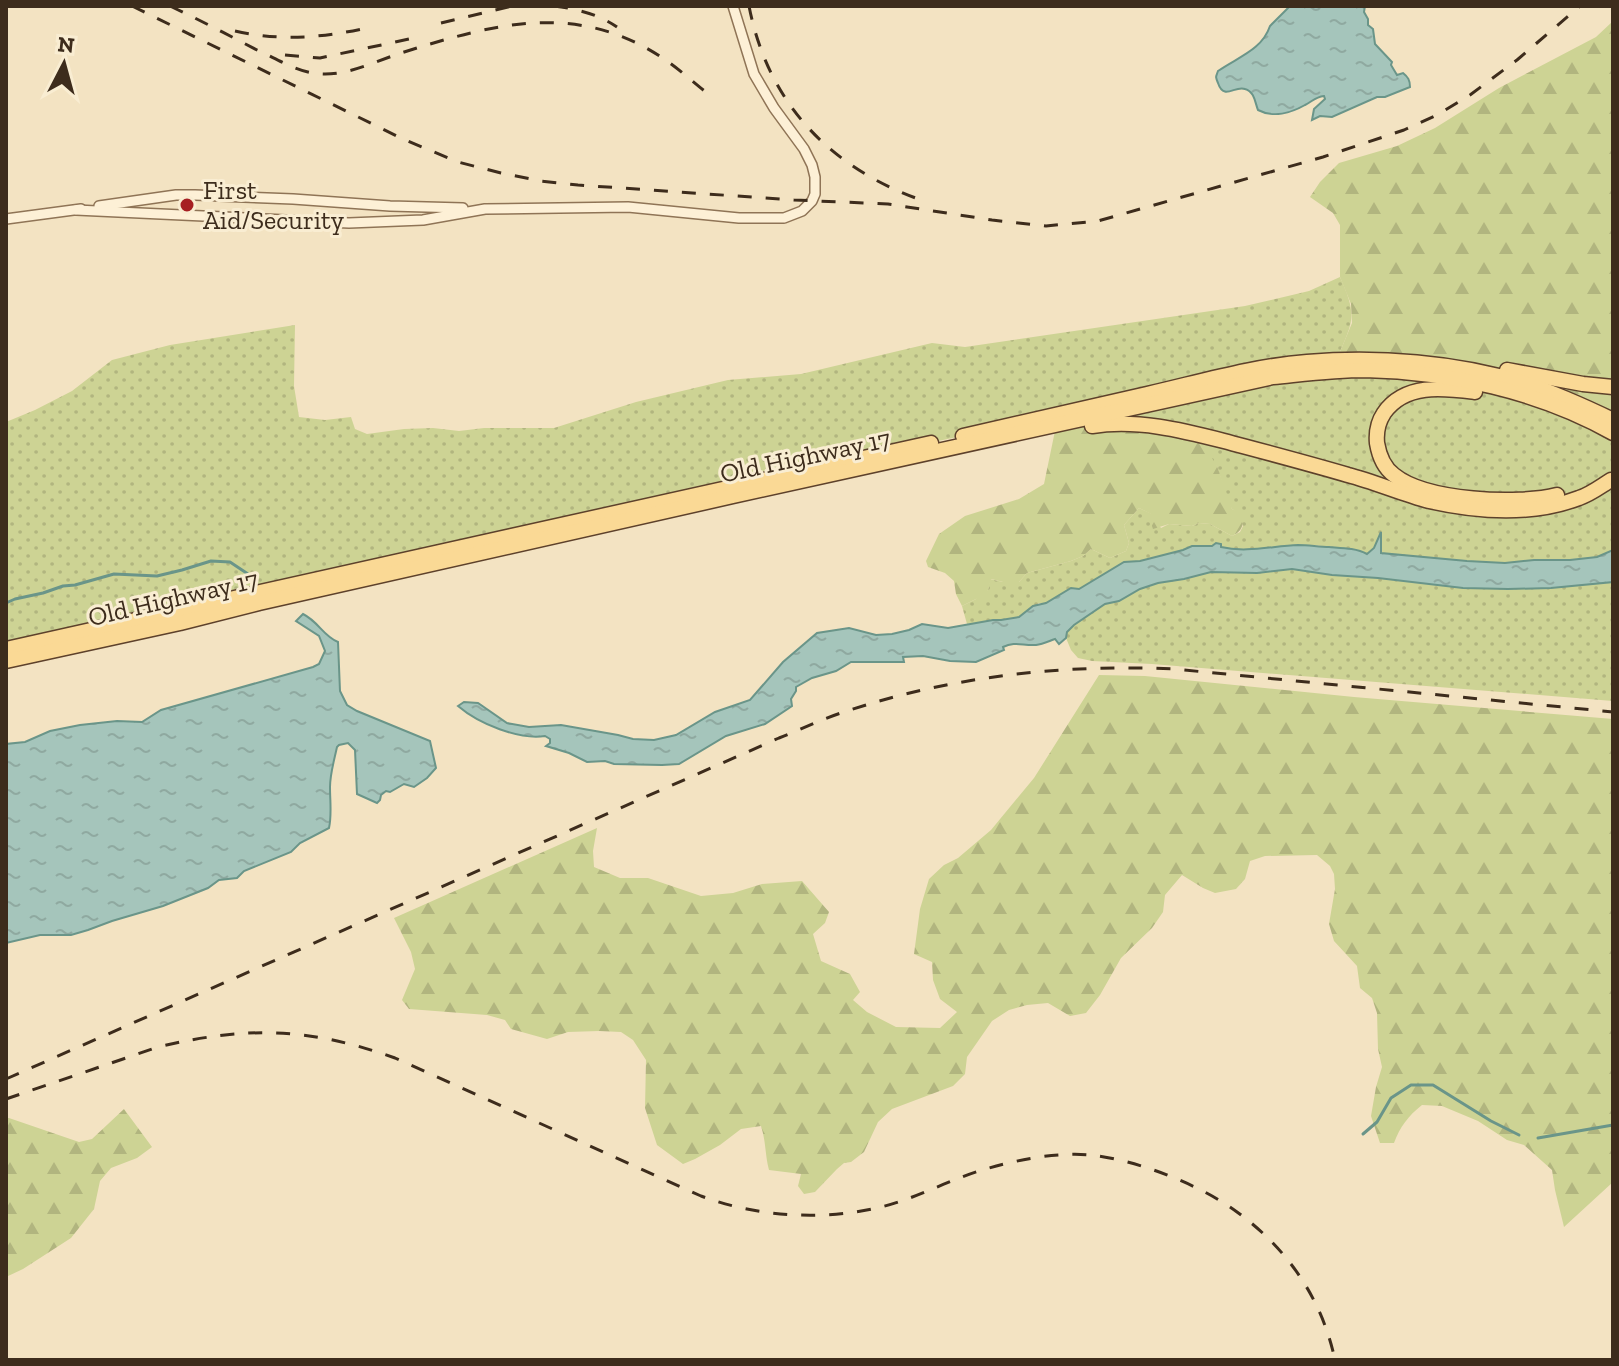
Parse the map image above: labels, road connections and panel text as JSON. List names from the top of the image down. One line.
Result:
{"streets":{"main road":["Old Highway 17"]},"places":["First Aid/Security"],"north":"top"}
